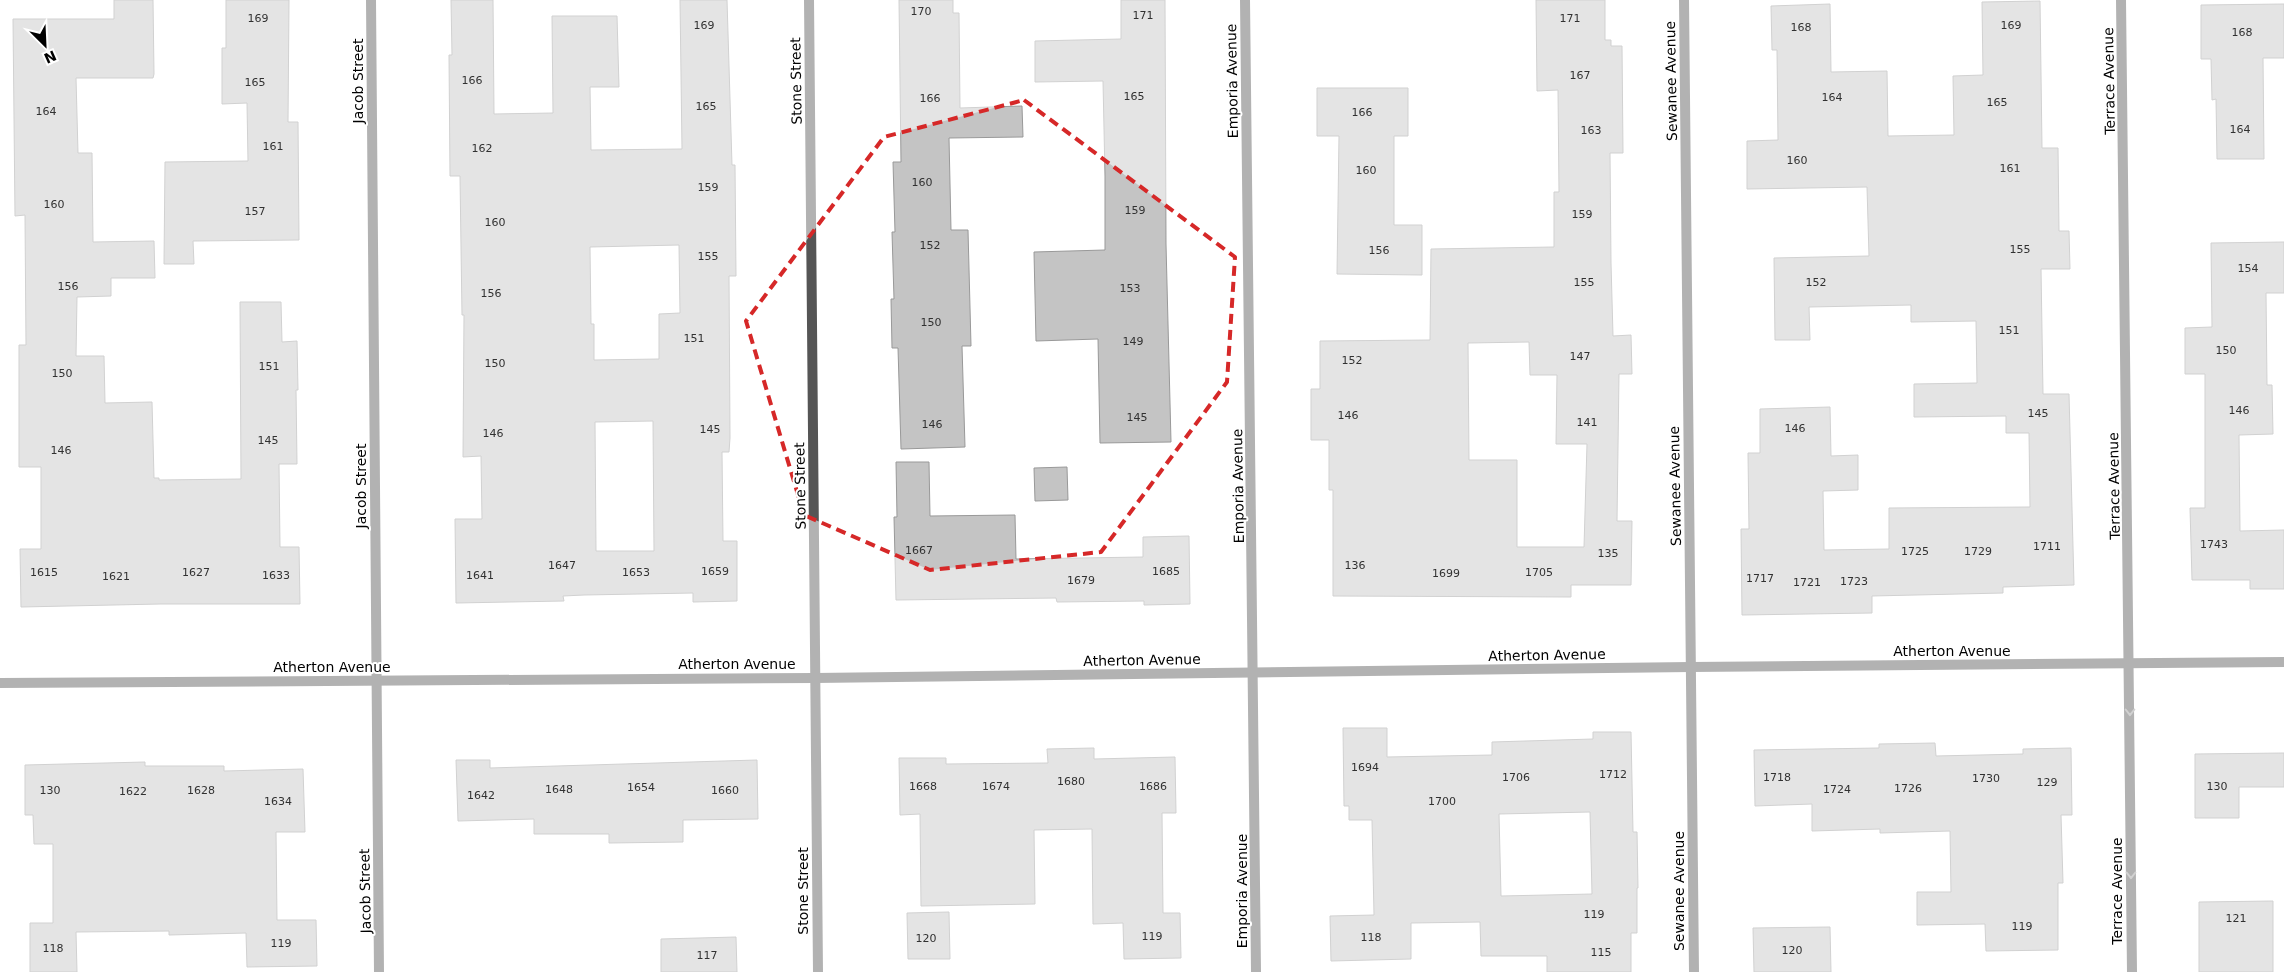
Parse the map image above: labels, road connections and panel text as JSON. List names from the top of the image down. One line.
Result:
{"streets":{"street":["Jacob Street","Stone Street","Emporia Avenue","Sewanee Avenue","Terrace Avenue","Atherton Avenue"]},"crossings":[["Jacob Street","Atherton Avenue"],["Stone Street","Atherton Avenue"],["Emporia Avenue","Atherton Avenue"],["Sewanee Avenue","Atherton Avenue"],["Terrace Avenue","Atherton Avenue"]],"house_numbers":["170","171","169","171","169","169","168","168","167","166","165","165","164","166","165","165","164","166","164","163","161","162","160","161","160","160","159","160","159","157","159","160","152","155","156","155","154","155","152","156","153","156","150","151","151","149","150","147","152","150","151","150","146","145","146","145","141","146","146","145","146","145","146","1743","1711","1667","1725","1729","135","1647","136","1659","1685","1615","1627","1653","1705","1699","1633","1641","1621","1717","1679","1723","1721","1694","1712","1706","1718","1730","1680","129","1668","1674","1686","130","1654","1726","1648","1724","130","1628","1660","1622","1642","1634","1700","119","121","119","119","118","120","119","118","120","115","117"],"north":"bottom right"}
